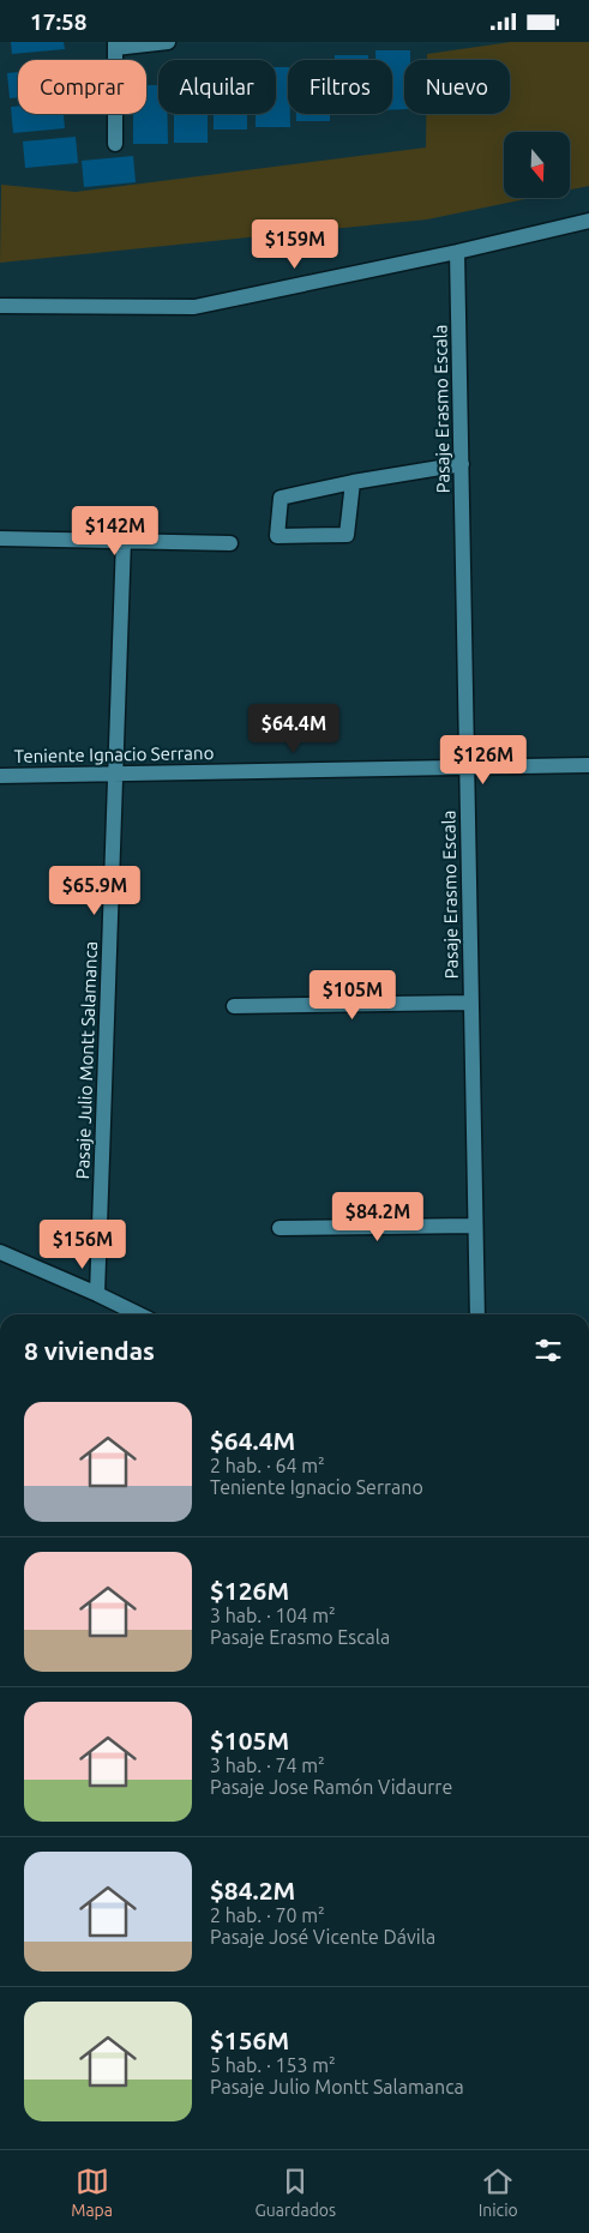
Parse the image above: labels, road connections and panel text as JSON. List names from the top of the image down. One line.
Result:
{"streets":{"street":["Pasaje Erasmo Escala","Teniente Ignacio Serrano","Pasaje Julio Montt Salamanca"]},"crossings":[["Pasaje Erasmo Escala","Teniente Ignacio Serrano"],["Teniente Ignacio Serrano","Pasaje Julio Montt Salamanca"]],"north":"bottom","page":{"status":"17:58","chip":["Comprar","Alquilar","Filtros","Nuevo"],"price":["$159M","$142M","$64.4M","$126M","$65.9M","$105M","$84.2M","$156M"],"heading":"8 viviendas","list":[{"name":"$64.4M","note":"2 hab. · 64 m² · Teniente Ignacio Serrano"},{"name":"$126M","note":"3 hab. · 104 m² · Pasaje Erasmo Escala"},{"name":"$105M","note":"3 hab. · 74 m² · Pasaje Jose Ramón Vidaurre"},{"name":"$84.2M","note":"2 hab. · 70 m² · Pasaje José Vicente Dávila"},{"name":"$156M","note":"5 hab. · 153 m² · Pasaje Julio Montt Salamanca"}],"tabs":["Mapa","Guardados","Inicio"]}}
